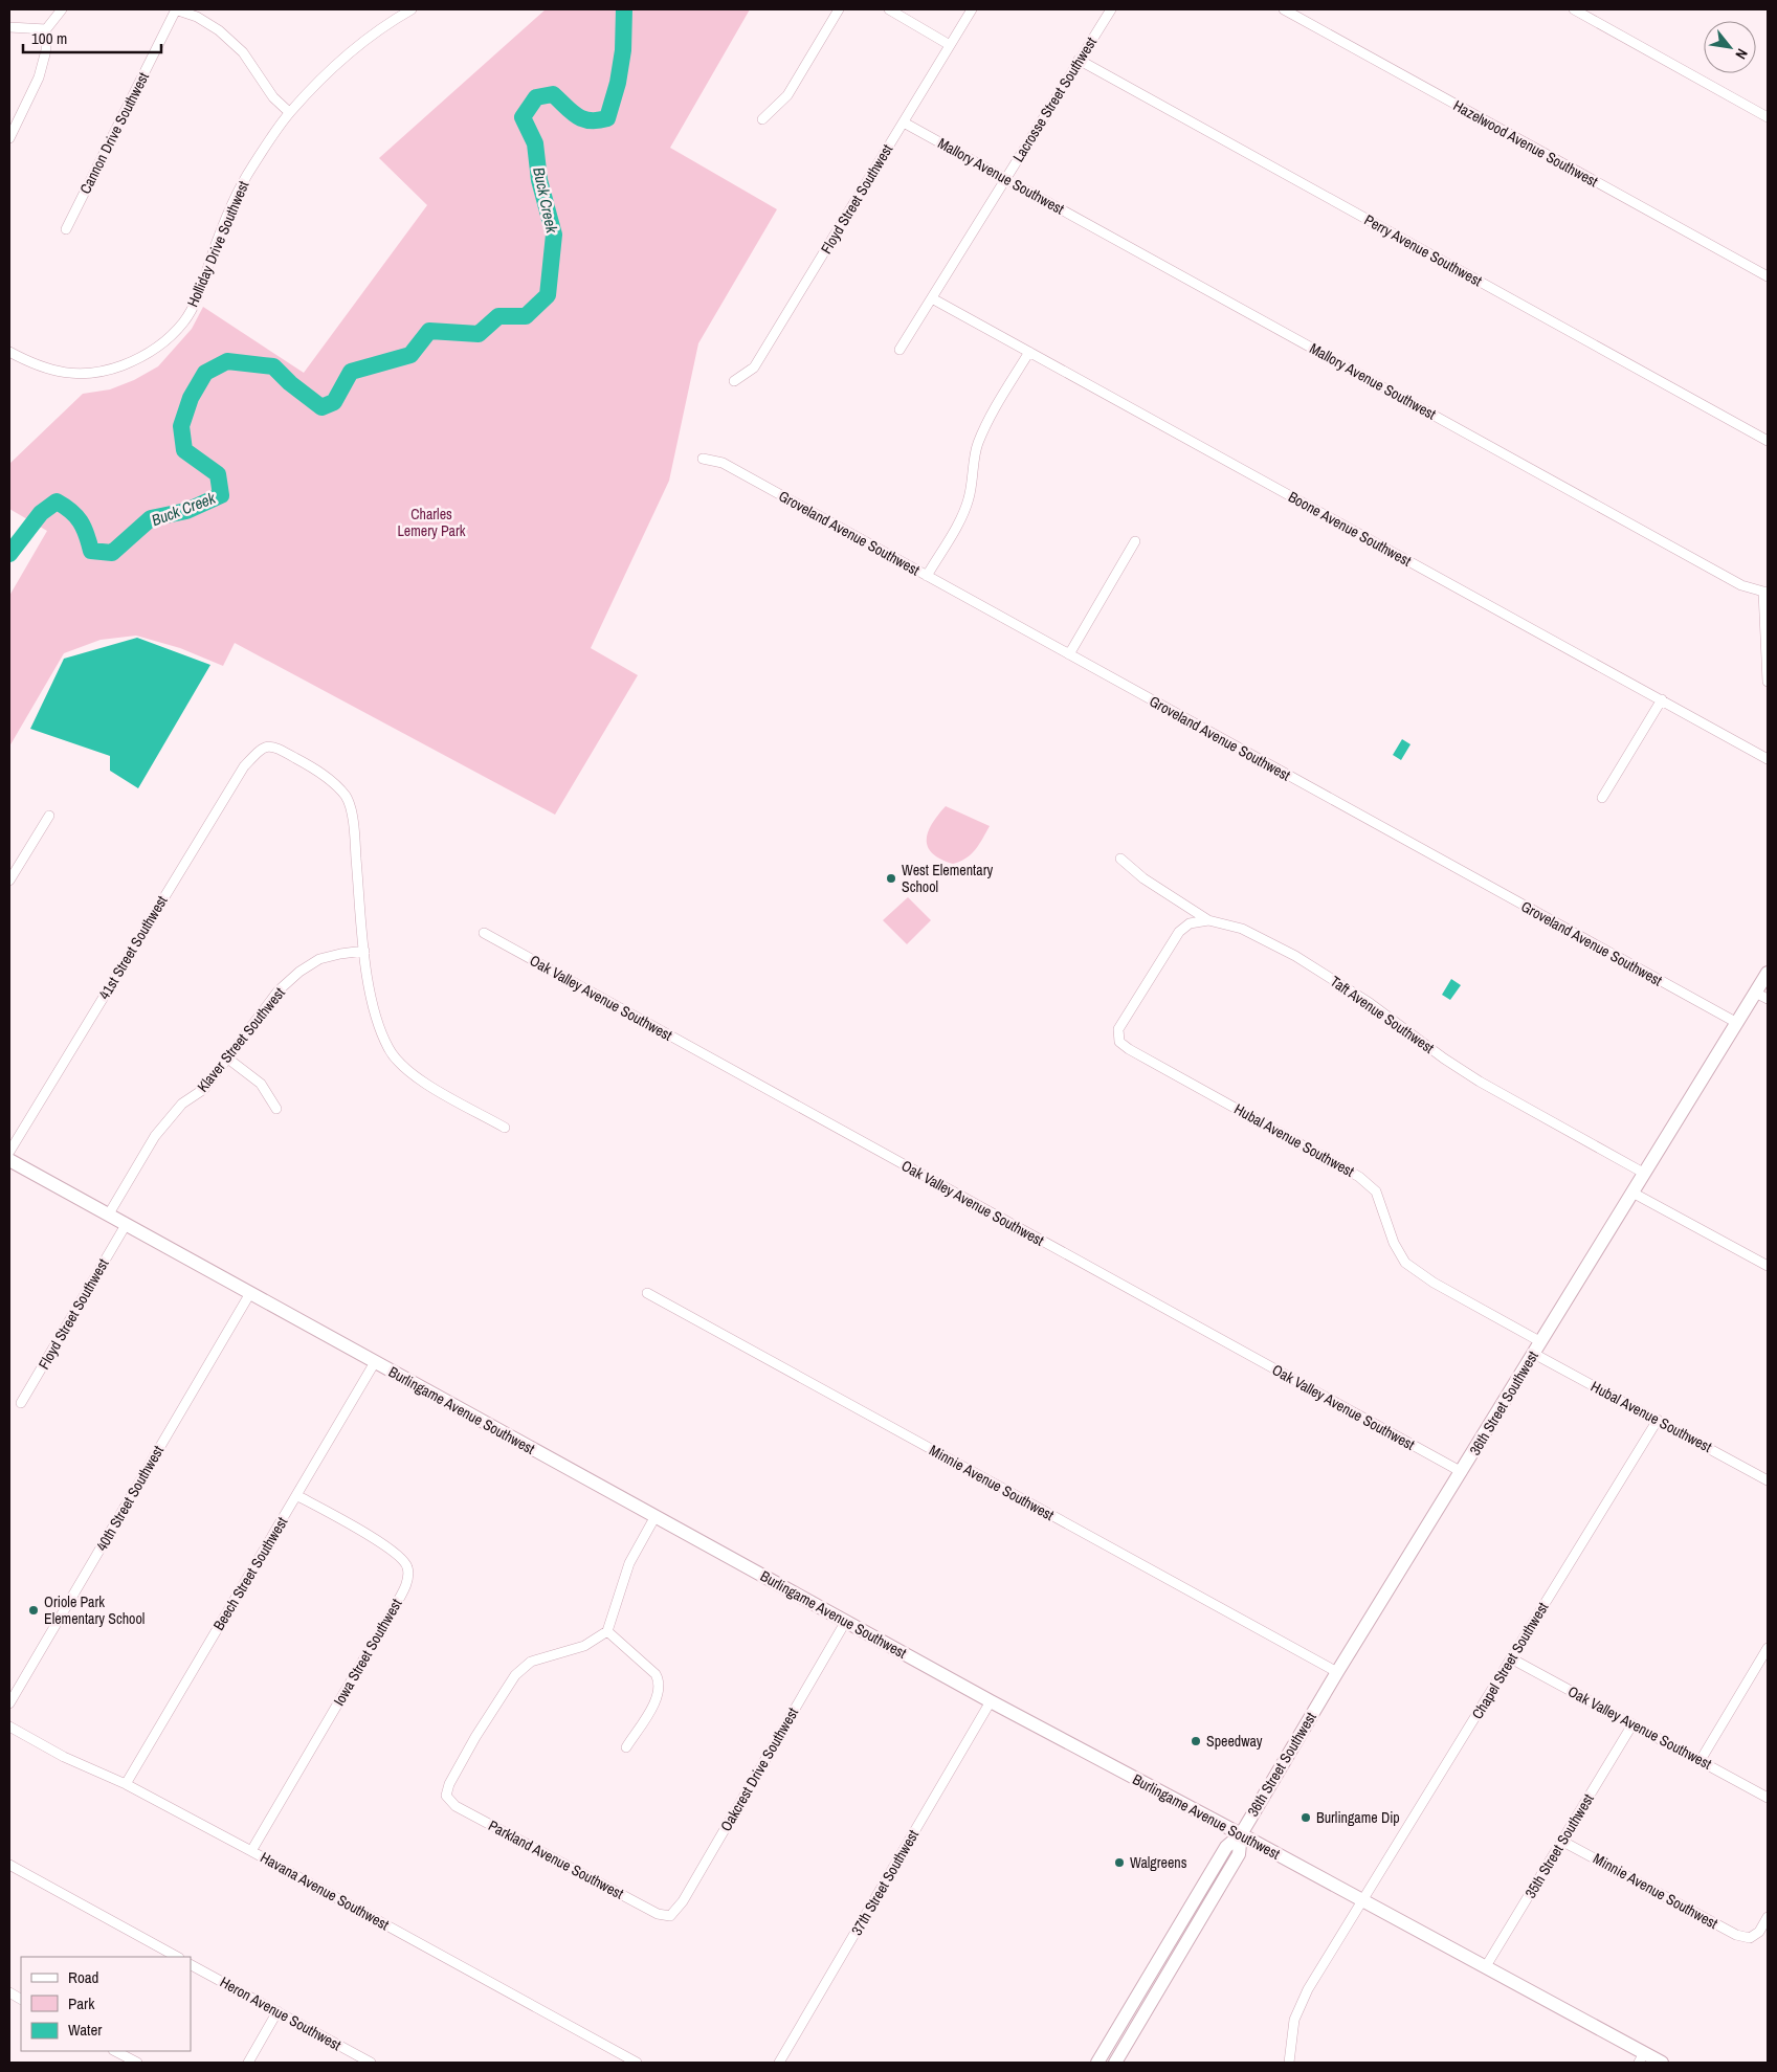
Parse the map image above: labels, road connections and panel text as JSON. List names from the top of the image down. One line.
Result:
{"streets":{"street":["Lacrosse Street Southwest","Cannon Drive Southwest","Hazelwood Avenue Southwest","Mallory Avenue Southwest","Floyd Street Southwest","Holliday Drive Southwest","Perry Avenue Southwest","Boone Avenue Southwest","Groveland Avenue Southwest","41st Street Southwest","Oak Valley Avenue Southwest","Taft Avenue Southwest","Klaver Street Southwest","Hubal Avenue Southwest","36th Street Southwest","Burlingame Avenue Southwest","Minnie Avenue Southwest","40th Street Southwest","Beech Street Southwest","Iowa Street Southwest","Chapel Street Southwest","Oakcrest Drive Southwest","35th Street Southwest","Parkland Avenue Southwest","37th Street Southwest","Havana Avenue Southwest","Heron Avenue Southwest"]},"crossings":[["Lacrosse Street Southwest","Mallory Avenue Southwest"],["Lacrosse Street Southwest","Perry Avenue Southwest"],["Lacrosse Street Southwest","Boone Avenue Southwest"],["Mallory Avenue Southwest","Floyd Street Southwest"],["Floyd Street Southwest","Burlingame Avenue Southwest"],["Groveland Avenue Southwest","36th Street Southwest"],["41st Street Southwest","Klaver Street Southwest"],["Oak Valley Avenue Southwest","36th Street Southwest"],["Oak Valley Avenue Southwest","Chapel Street Southwest"],["Oak Valley Avenue Southwest","35th Street Southwest"],["Taft Avenue Southwest","Hubal Avenue Southwest"],["Taft Avenue Southwest","36th Street Southwest"],["Klaver Street Southwest","Burlingame Avenue Southwest"],["Hubal Avenue Southwest","36th Street Southwest"],["Hubal Avenue Southwest","Chapel Street Southwest"],["36th Street Southwest","Burlingame Avenue Southwest"],["36th Street Southwest","Minnie Avenue Southwest"],["Burlingame Avenue Southwest","40th Street Southwest"],["Burlingame Avenue Southwest","Beech Street Southwest"],["Burlingame Avenue Southwest","Chapel Street Southwest"],["Burlingame Avenue Southwest","Oakcrest Drive Southwest"],["Burlingame Avenue Southwest","35th Street Southwest"],["Burlingame Avenue Southwest","37th Street Southwest"],["Minnie Avenue Southwest","35th Street Southwest"],["Beech Street Southwest","Iowa Street Southwest"],["Beech Street Southwest","Havana Avenue Southwest"],["Iowa Street Southwest","Havana Avenue Southwest"],["Oakcrest Drive Southwest","Parkland Avenue Southwest"]],"water":["Buck Creek"],"parks":["Charles Lemery Park"],"places":["West Elementary School","Oriole Park Elementary School","Speedway","Burlingame Dip","Walgreens"],"legend":["Road","Park","Water"],"scale_bar":"100 m","north":"bottom right"}
